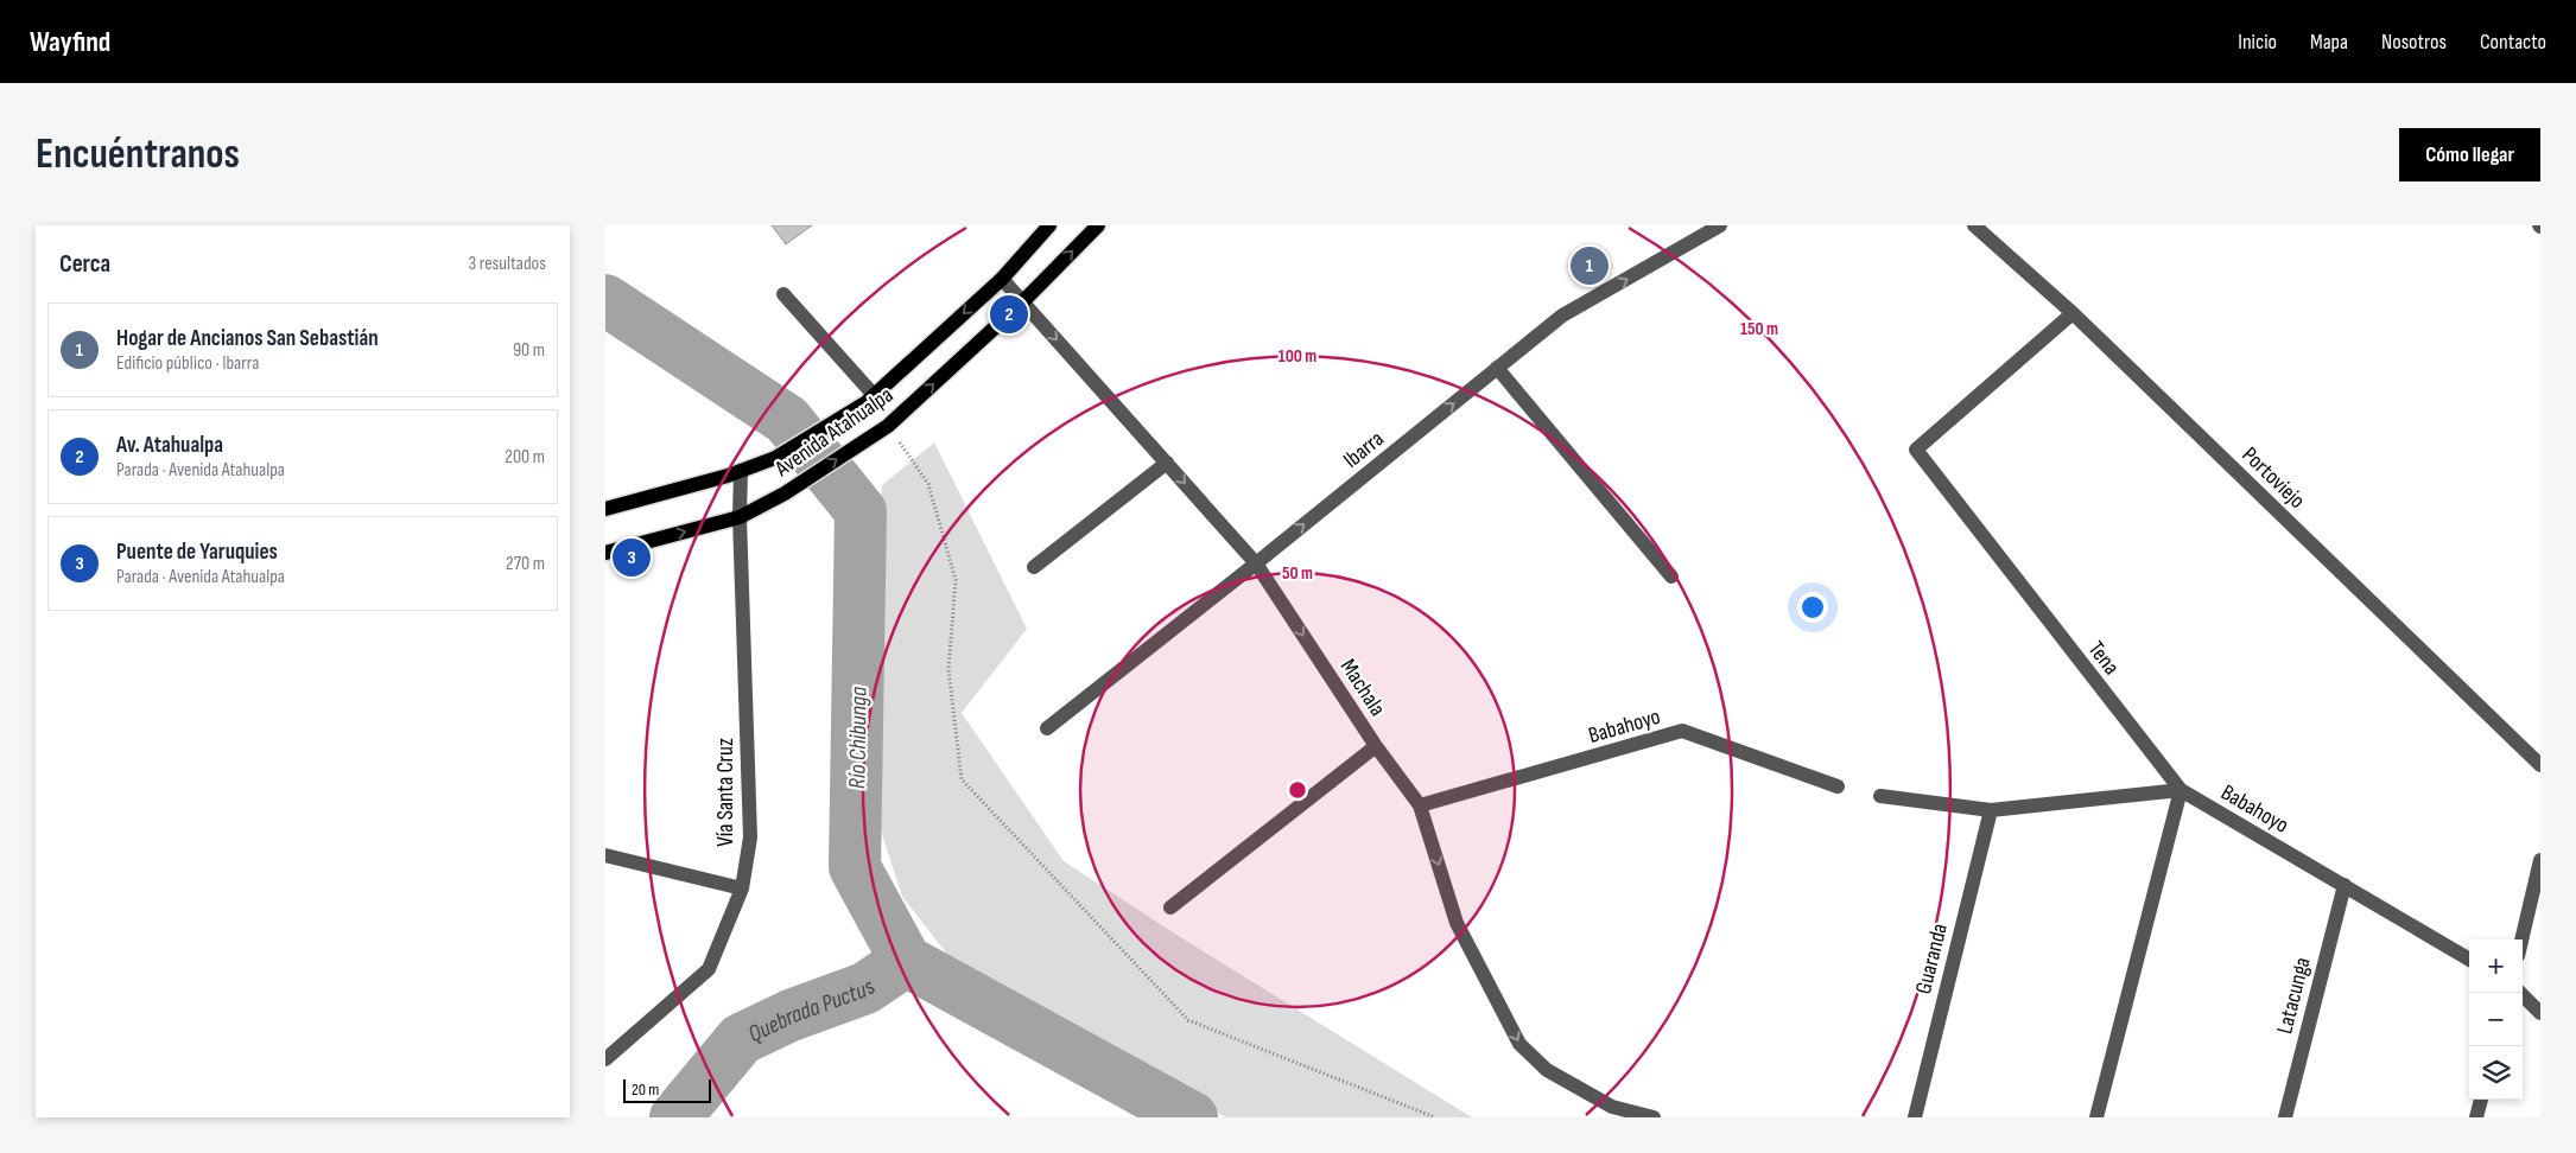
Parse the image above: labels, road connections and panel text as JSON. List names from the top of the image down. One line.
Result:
{"streets":{"main road":["Avenida Atahualpa"],"street":["Ibarra","Portoviejo","Tena","Machala","Babahoyo","Vía Santa Cruz","Guaranda","Latacunga"]},"crossings":[["Avenida Atahualpa","Machala"],["Avenida Atahualpa","Vía Santa Cruz"],["Ibarra","Machala"],["Portoviejo","Tena"],["Tena","Babahoyo"],["Machala","Babahoyo"],["Babahoyo","Latacunga"]],"one_way":["Ibarra","Machala"],"water":["Río Chibunga","Quebrada Puctus"],"scale_bar":"20 m","page":{"header":"Wayfind","nav":["Inicio","Mapa","Nosotros","Contacto"],"buttons":"Cómo llegar","title":"Encuéntranos","heading":["Cerca","3 resultados"],"pins":["1","2","3"],"list":[{"mark":"1","name":"Hogar de Ancianos San Sebastián","note":"Edificio público · Ibarra","value":"90 m"},{"mark":"2","name":"Av. Atahualpa","note":"Parada · Avenida Atahualpa","value":"200 m"},{"mark":"3","name":"Puente de Yaruquies","note":"Parada · Avenida Atahualpa","value":"270 m"}],"map_buttons":["+","−"],"scale":"20 m"},"rings":["150 m","100 m","50 m"]}
